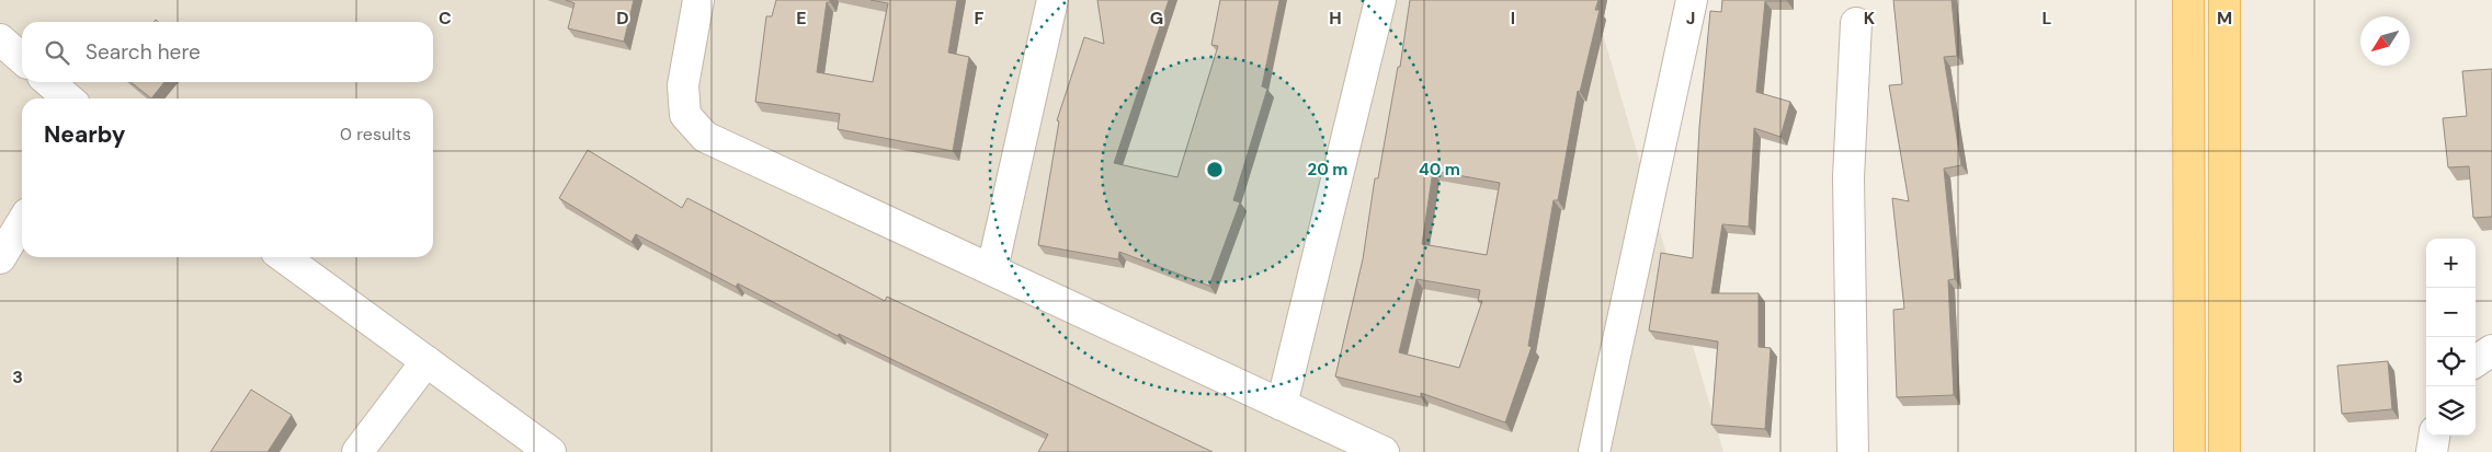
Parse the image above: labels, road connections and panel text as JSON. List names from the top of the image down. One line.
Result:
{"north":"bottom left","page":{"search":"Search here","heading":["Nearby","0 results"],"map_buttons":["+","−"]},"grid":{"columns":["C","D","E","F","G","H","I","J","K","L","M"],"rows":["3"]},"rings":["20 m","40 m"]}
